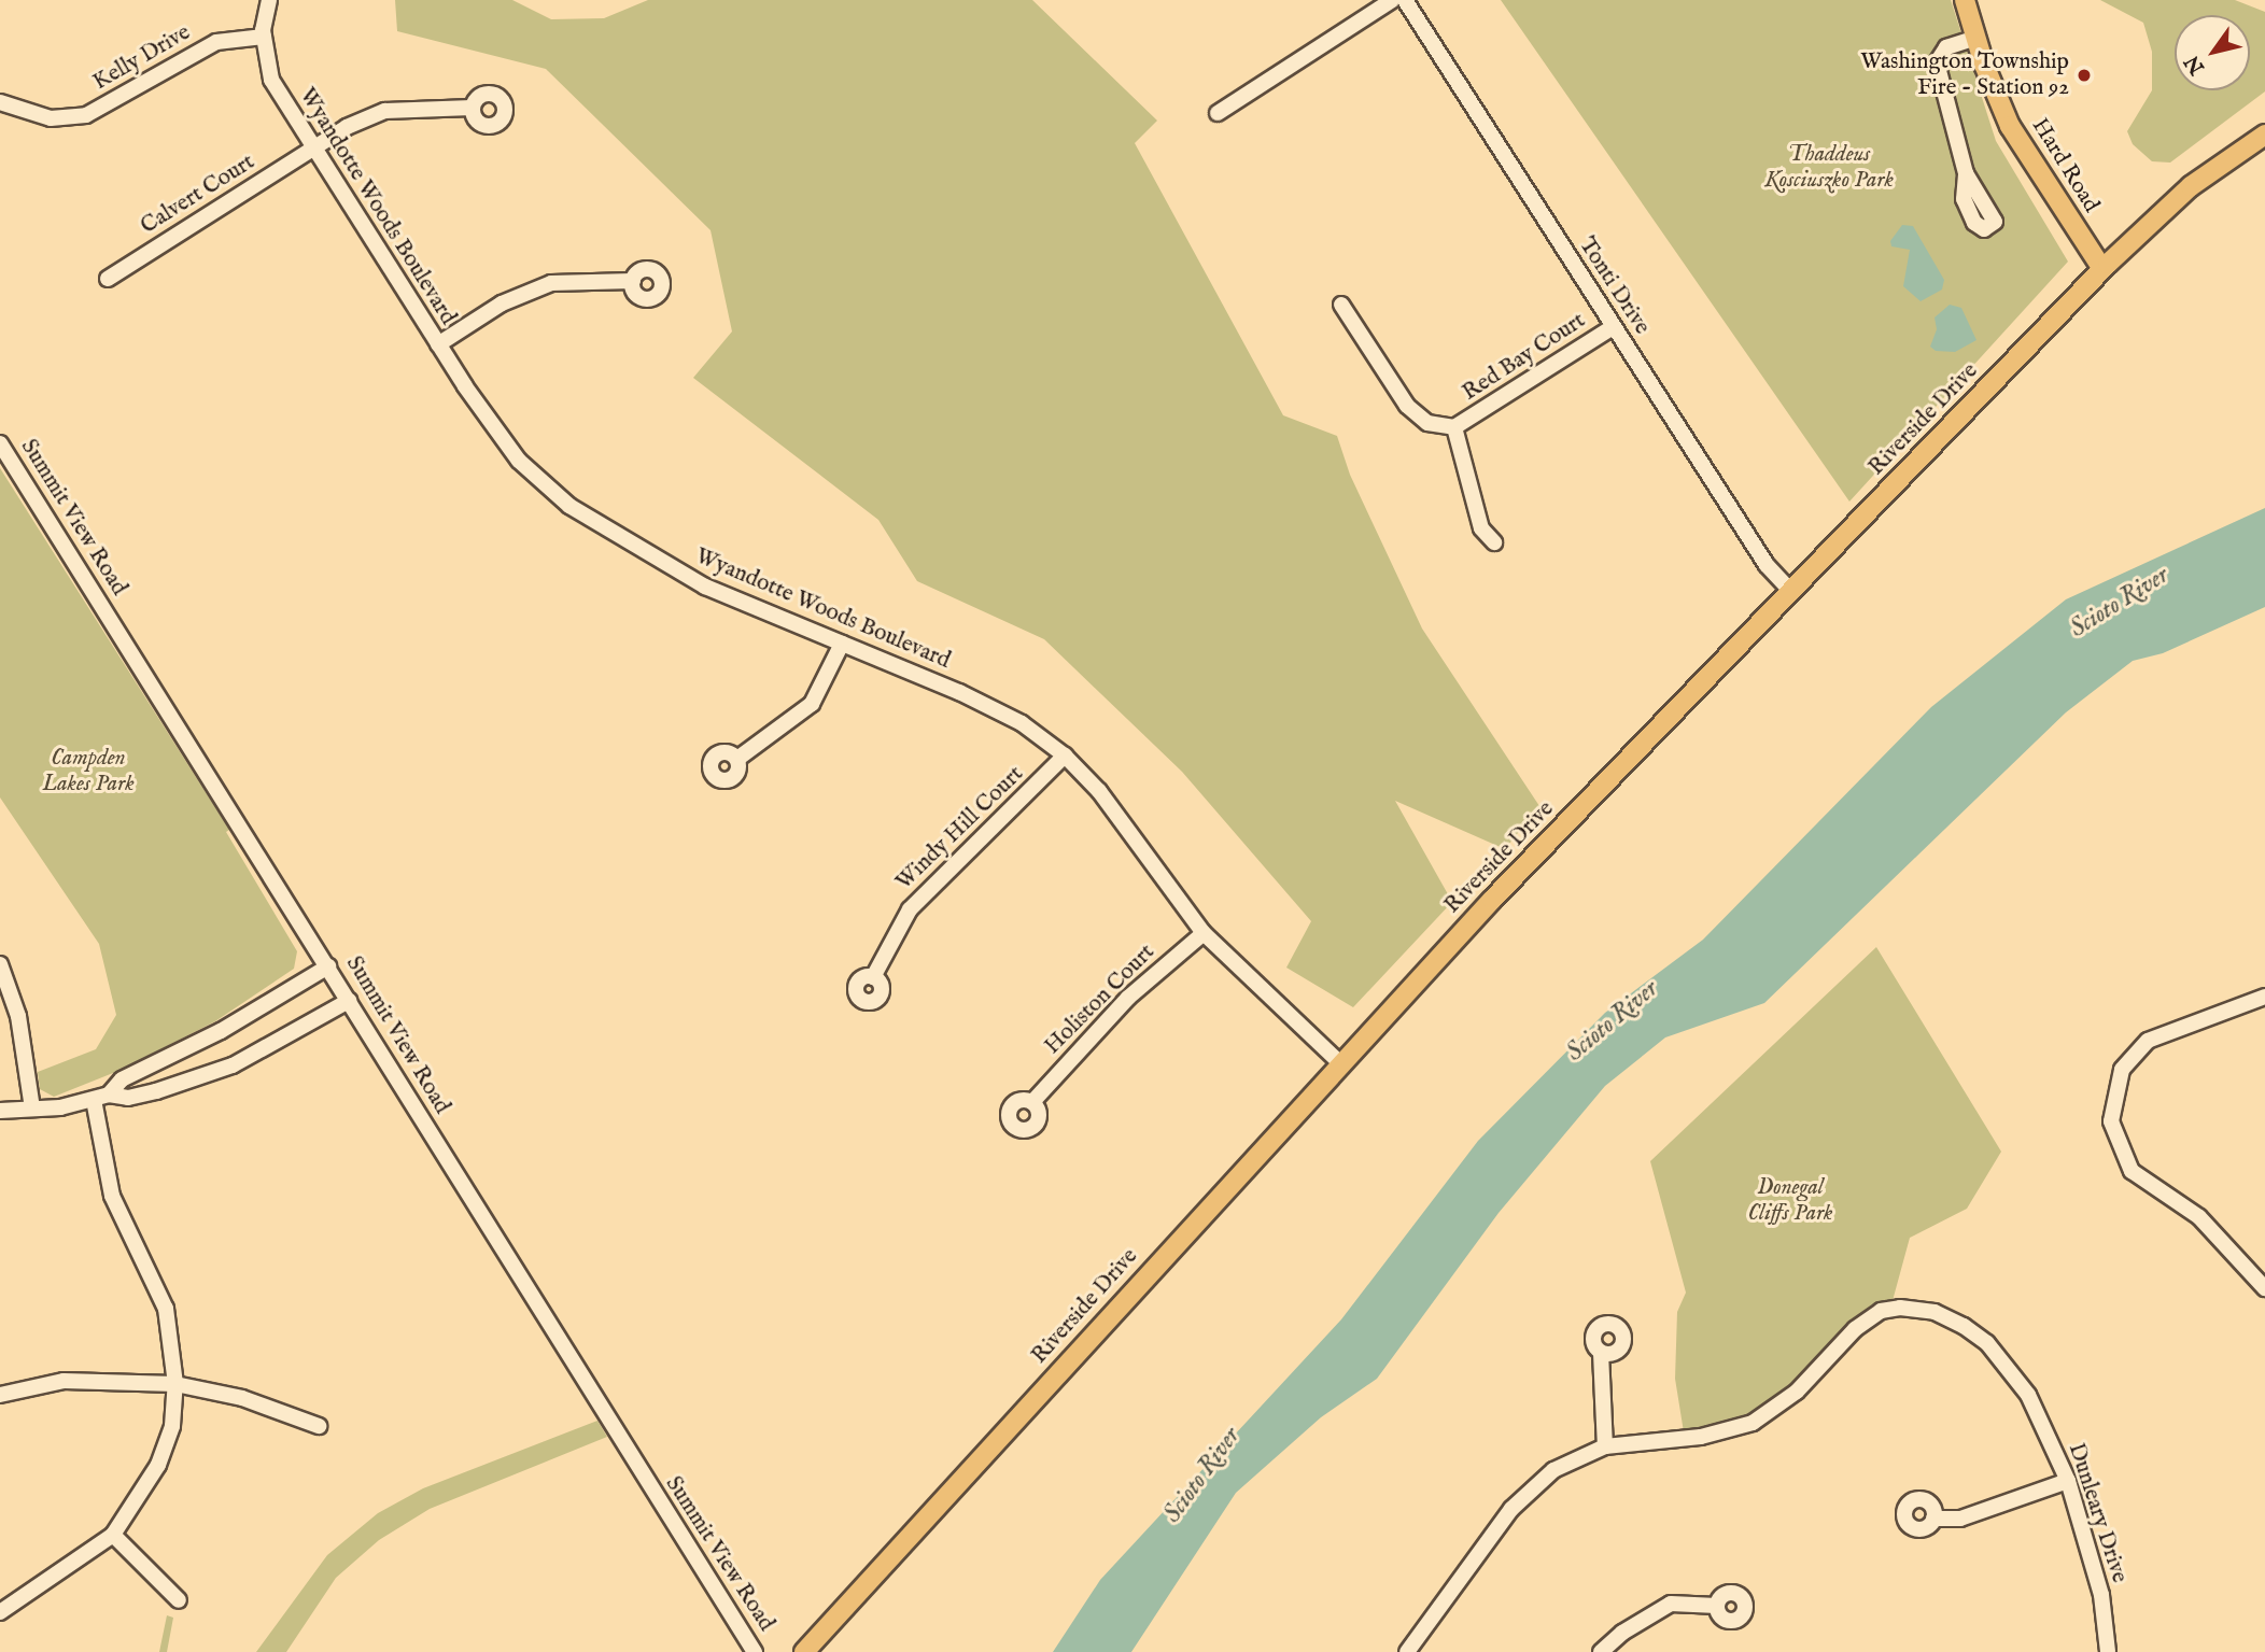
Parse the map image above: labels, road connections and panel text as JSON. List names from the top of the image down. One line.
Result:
{"streets":{"main road":["Hard Road","Riverside Drive"],"street":["Kelly Drive","Calvert Court","Wyandotte Woods Boulevard","Tonti Drive","Red Bay Court","Summit View Road","Windy Hill Court","Holiston Court","Dunleary Drive"]},"crossings":[["Kelly Drive","Wyandotte Woods Boulevard"],["Hard Road","Riverside Drive"],["Calvert Court","Wyandotte Woods Boulevard"],["Wyandotte Woods Boulevard","Riverside Drive"],["Wyandotte Woods Boulevard","Windy Hill Court"],["Wyandotte Woods Boulevard","Holiston Court"],["Tonti Drive","Red Bay Court"],["Tonti Drive","Riverside Drive"]],"water":["Scioto River"],"parks":["Thaddeus Kosciuszko Park","Campden Lakes Park","Donegal Cliffs Park"],"places":["Washington Township Fire - Station 92"],"north":"bottom left"}
